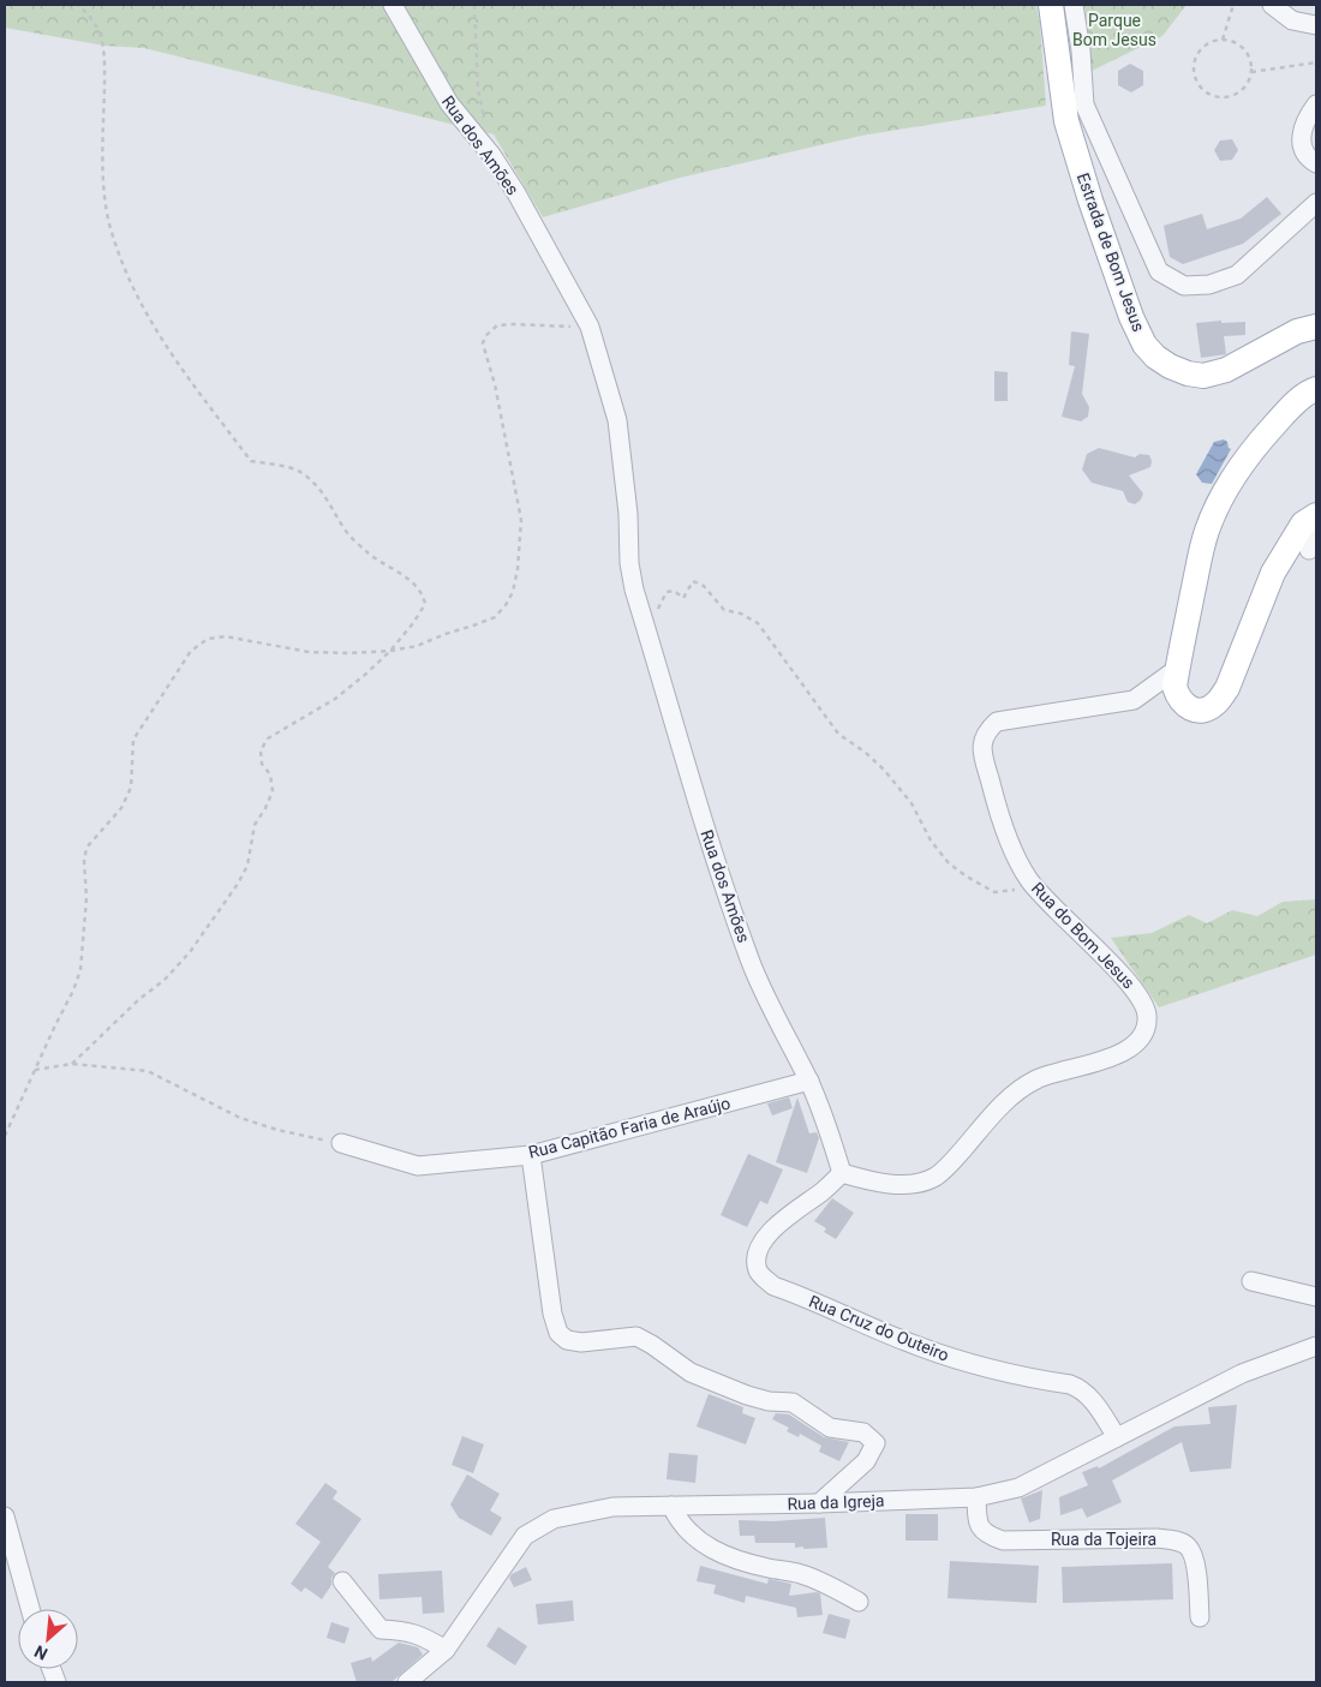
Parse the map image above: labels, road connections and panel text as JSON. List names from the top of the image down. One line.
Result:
{"streets":{"main road":["Estrada de Bom Jesus"],"street":["Rua dos Amões","Rua do Bom Jesus","Rua Capitão Faria de Araújo","Rua Cruz do Outeiro","Rua da Igreja","Rua da Tojeira"]},"crossings":[["Rua dos Amões","Rua do Bom Jesus"],["Rua dos Amões","Rua Capitão Faria de Araújo"],["Rua dos Amões","Rua Cruz do Outeiro"],["Rua do Bom Jesus","Rua Cruz do Outeiro"],["Rua Cruz do Outeiro","Rua da Igreja"],["Rua da Igreja","Rua da Tojeira"]],"parks":["Parque Bom Jesus"],"north":"bottom left"}
